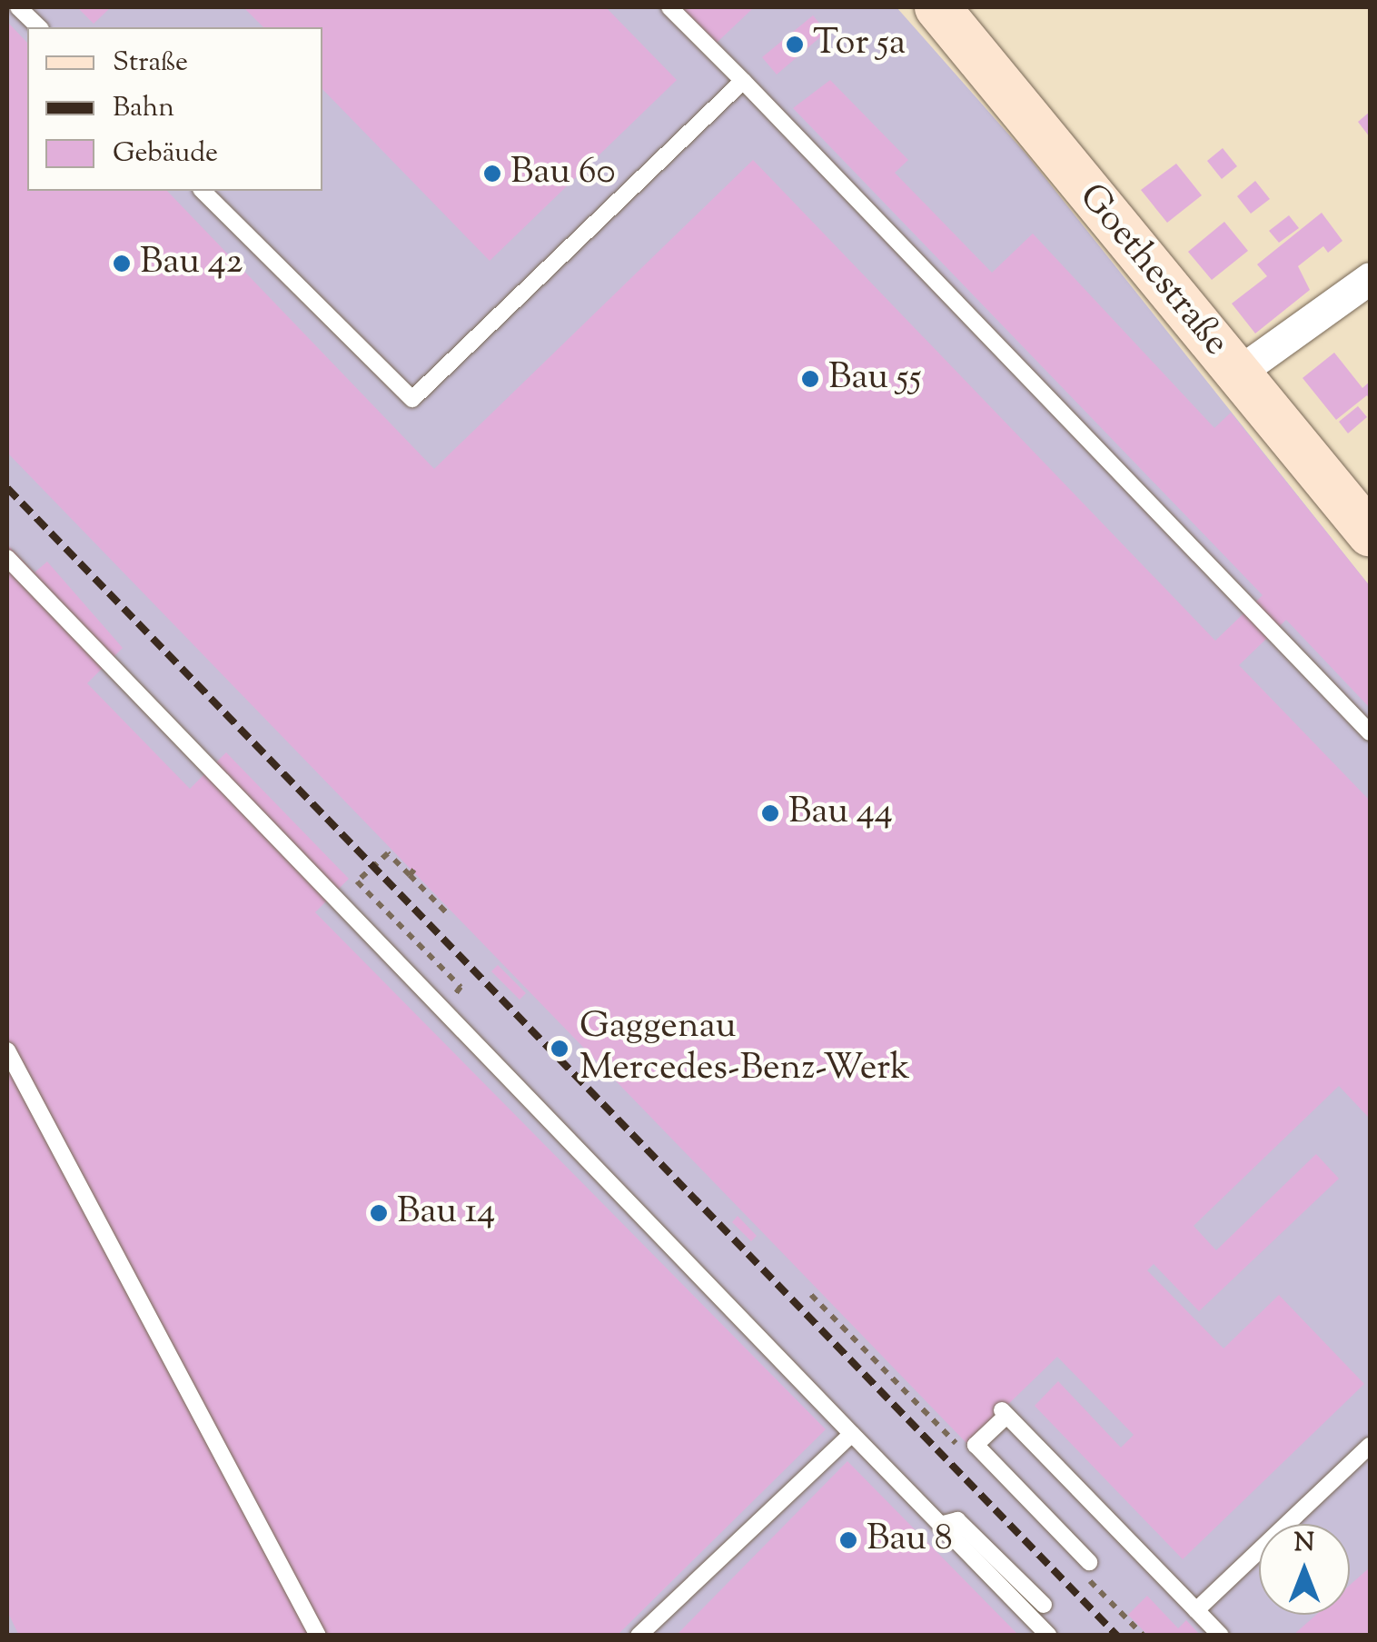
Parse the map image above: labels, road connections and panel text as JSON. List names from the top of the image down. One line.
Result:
{"streets":{"street":["Goethestraße"]},"places":["Tor 5a","Bau 60","Bau 42","Bau 55","Bau 44","Gaggenau Mercedes-Benz-Werk","Bau 14","Bau 8"],"legend":["Straße","Bahn","Gebäude"],"north":"top"}
